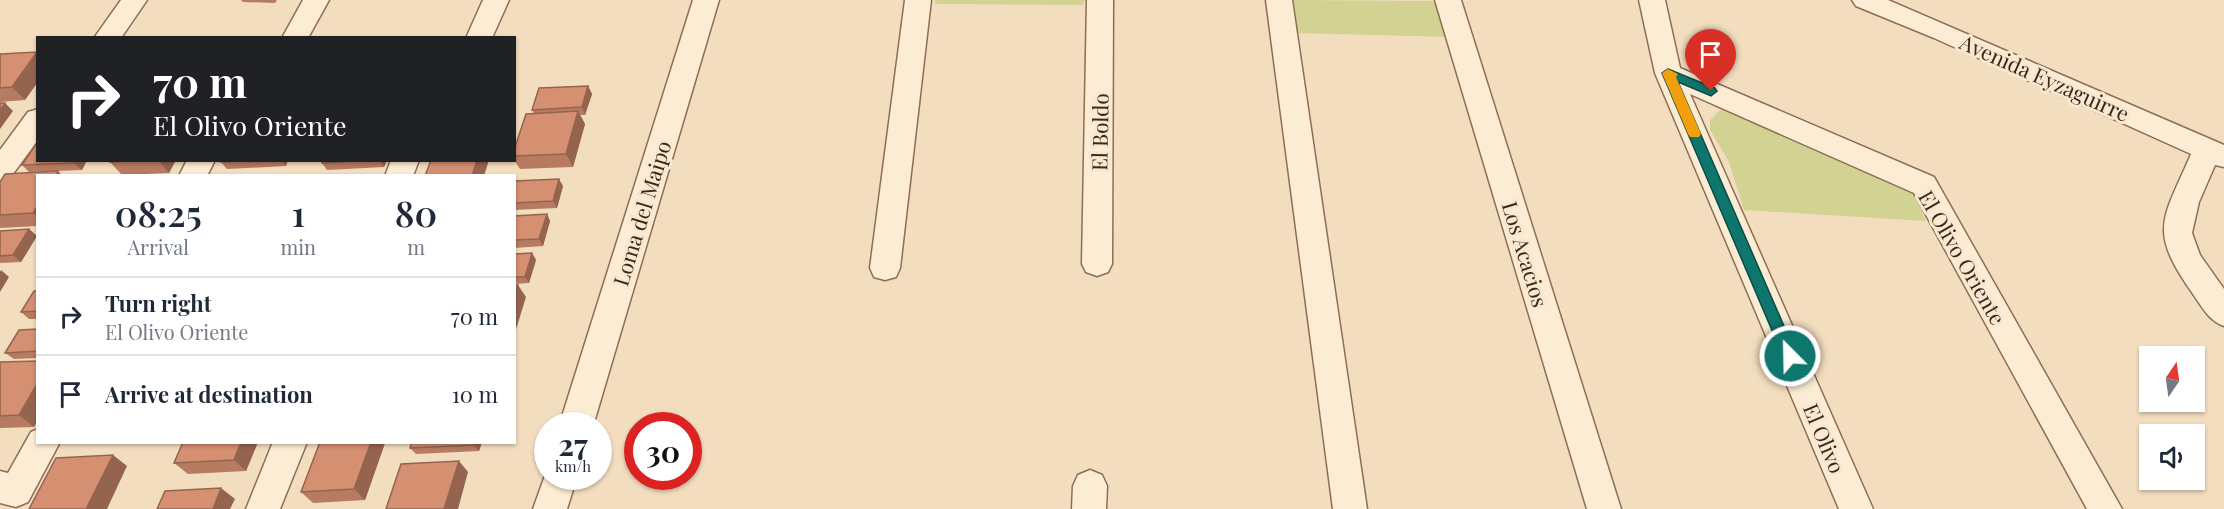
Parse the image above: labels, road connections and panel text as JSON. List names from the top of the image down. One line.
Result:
{"streets":{"street":["Avenida Eyzaguirre","El Boldo","Loma del Maipo","Los Acacios","El Olivo Oriente","El Olivo"]},"crossings":[["El Olivo Oriente","El Olivo"]],"north":"top","page":{"turn":["70 m","El Olivo Oriente"],"eta":["08:25","Arrival","1","min","80","m"],"list":[{"name":"Turn right","note":"El Olivo Oriente","value":"70 m"},{"name":"Arrive at destination","value":"10 m"}],"speed":"27 km/h","limit":"30"}}
